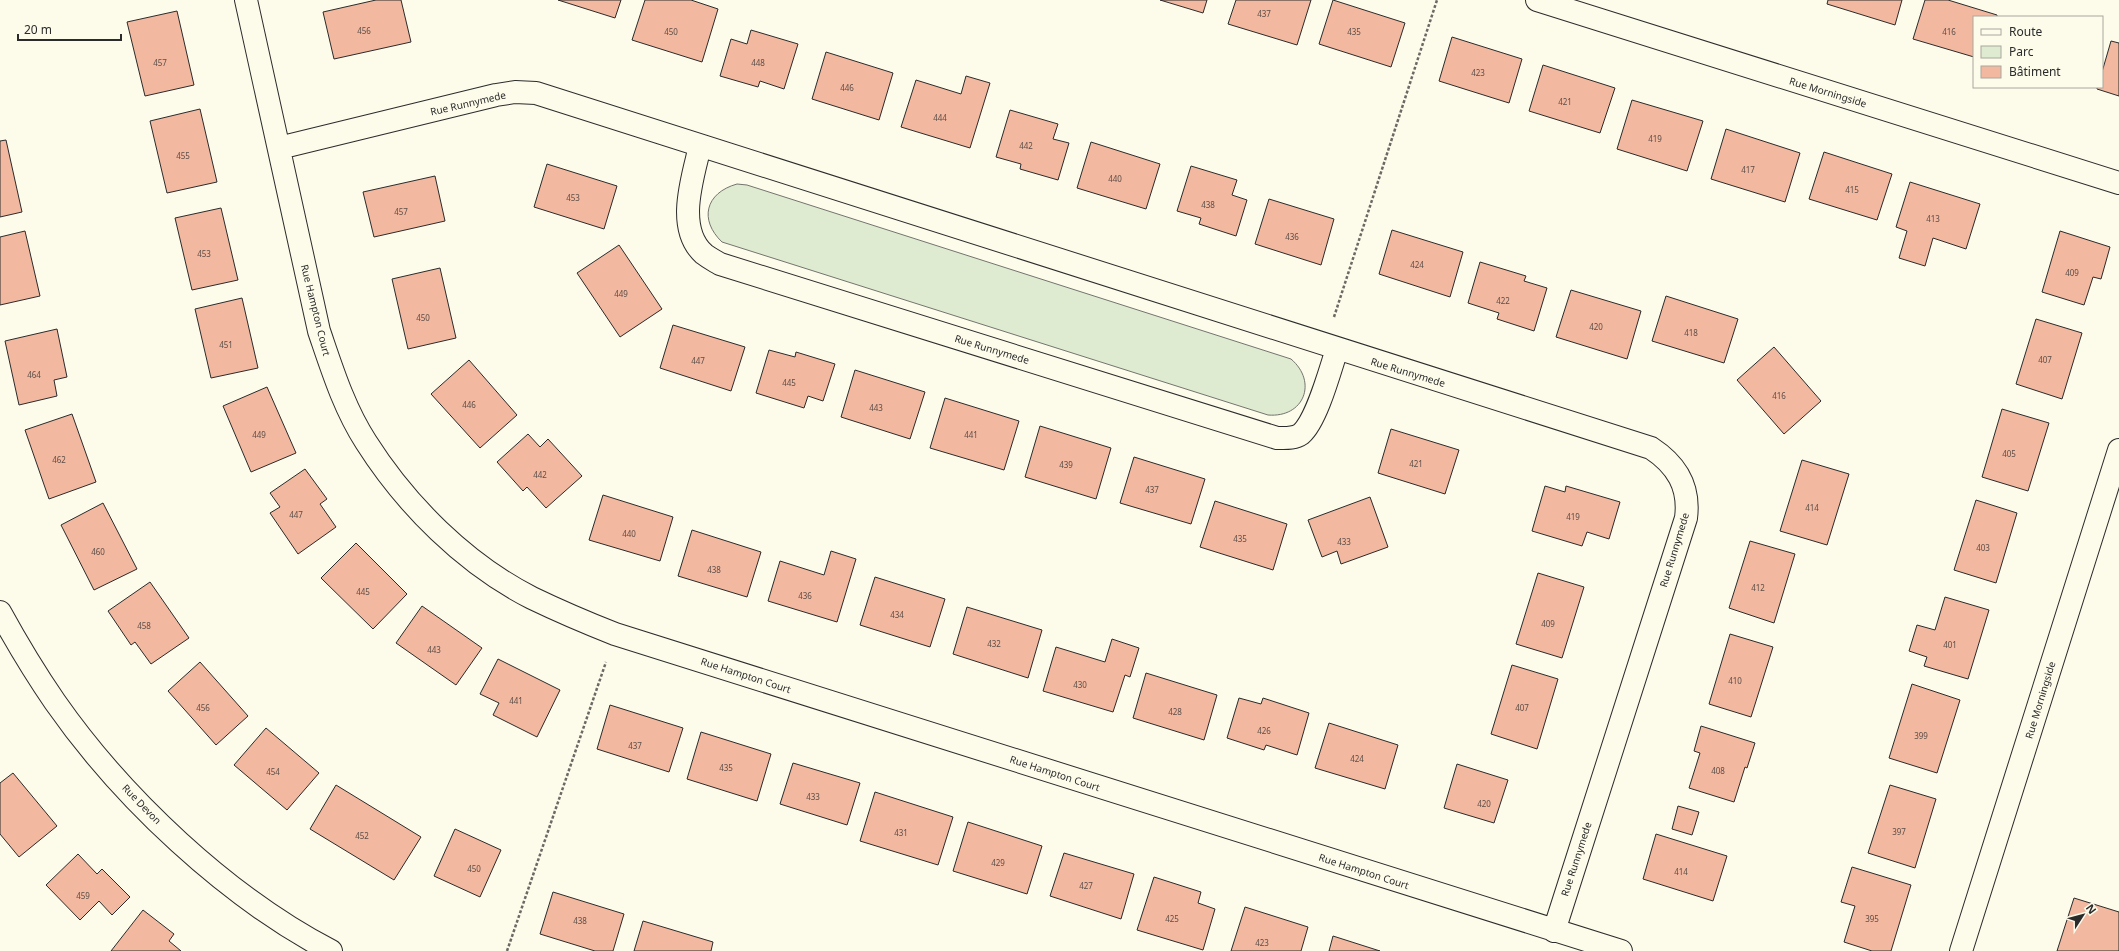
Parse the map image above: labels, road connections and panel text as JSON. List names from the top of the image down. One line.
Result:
{"streets":{"street":["Rue Morningside","Rue Runnymede","Rue Hampton Court","Rue Devon"]},"crossings":[["Rue Runnymede","Rue Hampton Court"]],"house_numbers":["437","456","450","435","416","457","448","423","446","421","444","419","442","455","417","440","415","453","438","457","413","436","453","424","409","449","422","450","420","418","451","407","447","464","445","416","446","443","449","441","405","462","421","439","442","437","414","447","419","440","435","433","403","460","438","412","445","436","434","409","458","432","401","443","410","430","441","456","407","428","426","399","437","424","435","408","454","433","420","397","431","452","429","450","414","427","459","425","395","438","423"],"legend":["Route","Parc","Bâtiment"],"scale_bar":"20 m","north":"top right"}
